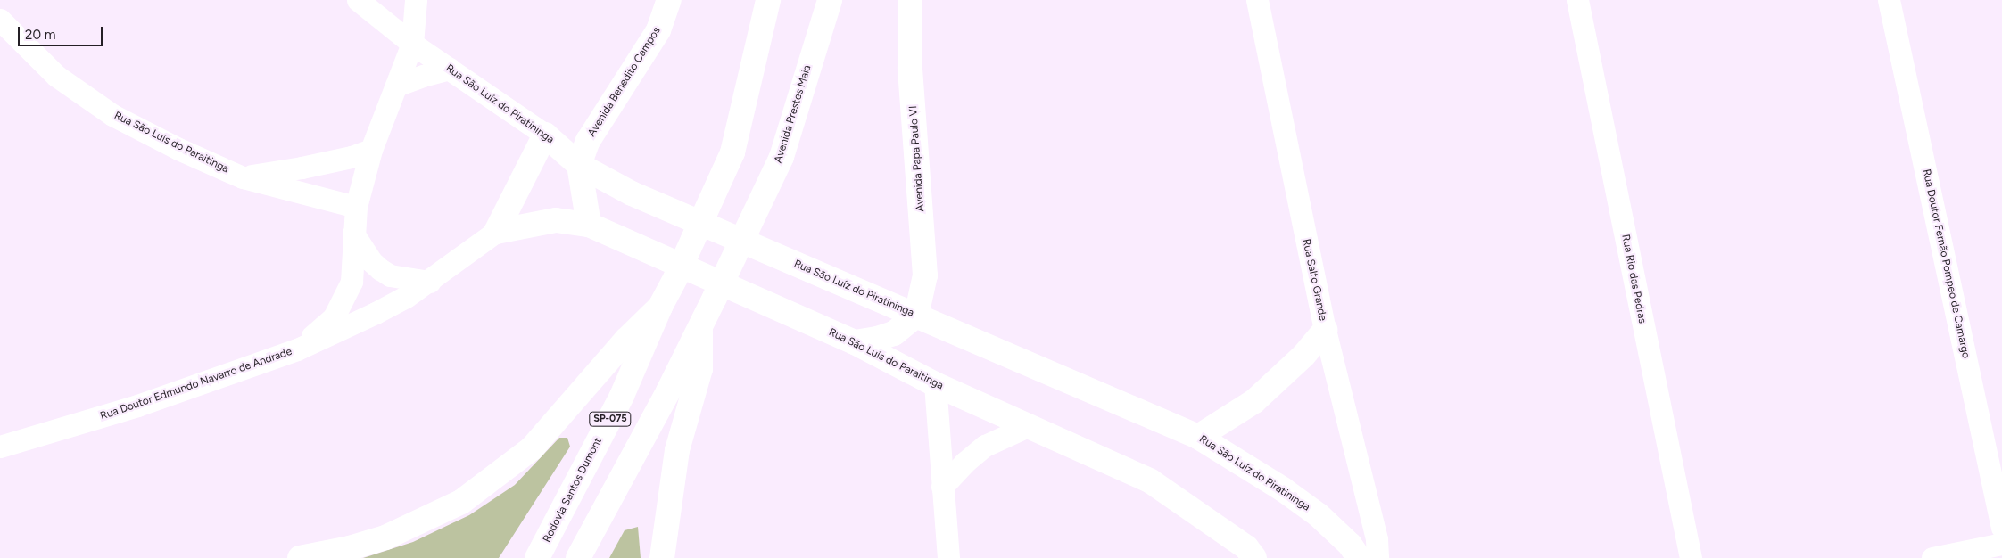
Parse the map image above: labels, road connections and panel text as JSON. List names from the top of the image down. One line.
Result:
{"streets":{"main road":["Avenida Benedito Campos","Rua São Luíz do Piratininga","Avenida Prestes Maia","Rua São Luís do Paraitinga","Avenida Papa Paulo VI","SP-075","Rodovia Santos Dumont"],"street":["Rua Doutor Fernão Pompeo de Camargo","Rua Rio das Pedras","Rua Salto Grande","Rua Doutor Edmundo Navarro de Andrade"]},"crossings":[["Avenida Benedito Campos","Rua São Luíz do Piratininga"],["Rua São Luíz do Piratininga","Avenida Papa Paulo VI"],["Avenida Prestes Maia","SP-075"],["Rua São Luís do Paraitinga","Rua Doutor Edmundo Navarro de Andrade"]],"scale_bar":"20 m"}
